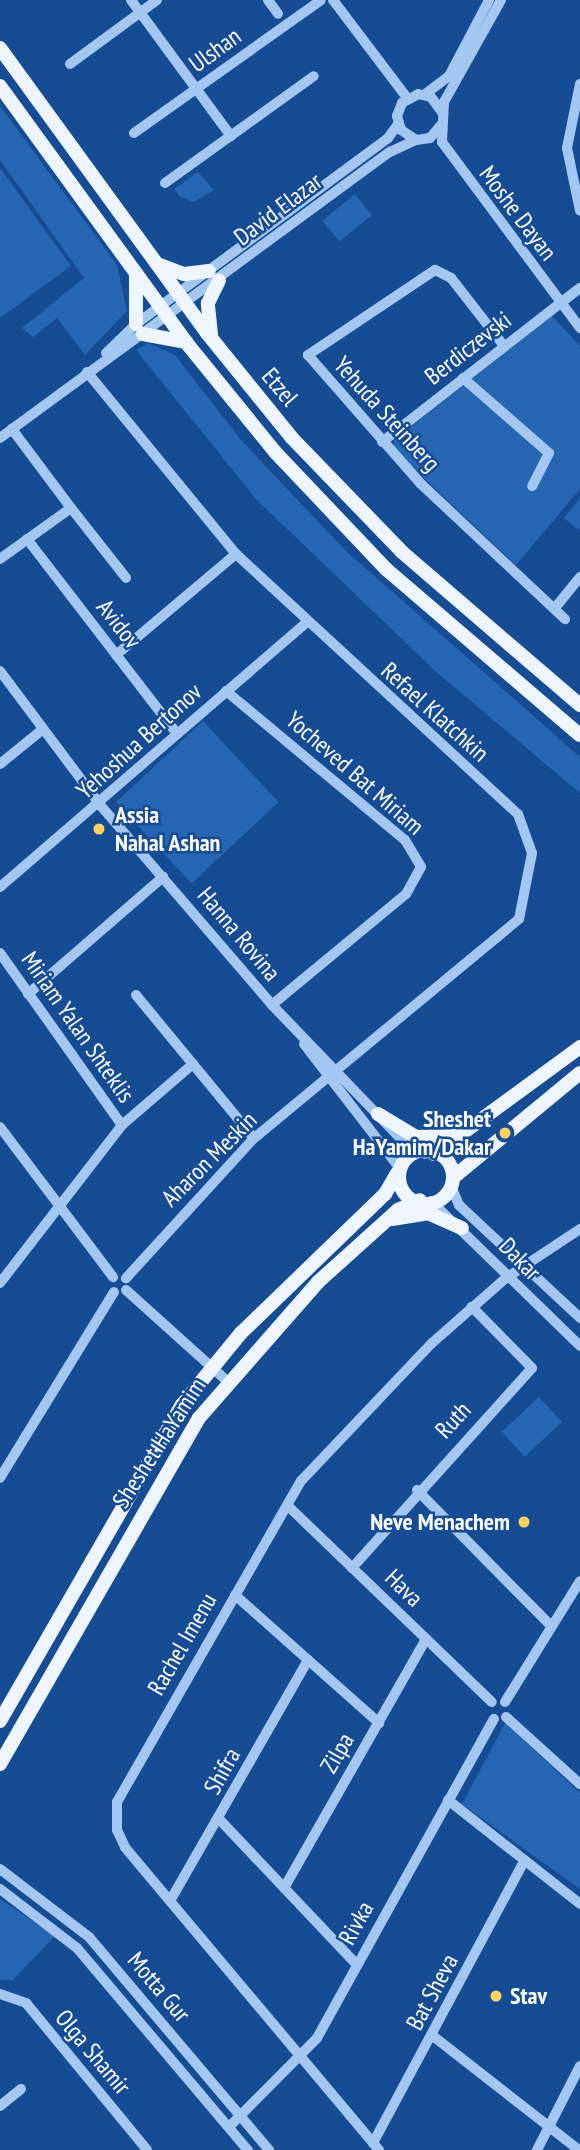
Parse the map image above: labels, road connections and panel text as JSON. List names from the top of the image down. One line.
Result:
{"streets":{"main road":["Etzel","Sheshet HaYamim"],"street":["Ulshan","David Elazar","Moshe Dayan","Berdiczevski","Yehuda Steinberg","Avidov","Refael Klatchkin","Yehoshua Bertonov","Yocheved Bat Miriam","Hanna Rovina","Miriam Yalan Shteklis","Aharon Meskin","Dakar","Ruth","Hava","Rachel Imenu","Zilpa","Shifra","Rivka","Motta Gur","Bat Sheva","Olga Shamir"]},"crossings":[["David Elazar","Moshe Dayan"],["David Elazar","Etzel"],["David Elazar","Refael Klatchkin"],["Moshe Dayan","Berdiczevski"],["Berdiczevski","Yehuda Steinberg"],["Avidov","Yehoshua Bertonov"],["Refael Klatchkin","Yehoshua Bertonov"],["Refael Klatchkin","Hanna Rovina"],["Refael Klatchkin","Aharon Meskin"],["Yehoshua Bertonov","Yocheved Bat Miriam"],["Yehoshua Bertonov","Hanna Rovina"],["Yocheved Bat Miriam","Hanna Rovina"],["Hanna Rovina","Aharon Meskin"],["Hanna Rovina","Sheshet HaYamim"],["Dakar","Sheshet HaYamim"],["Dakar","Rachel Imenu"],["Ruth","Hava"],["Ruth","Rachel Imenu"],["Hava","Rachel Imenu"],["Hava","Zilpa"],["Rachel Imenu","Shifra"],["Rachel Imenu","Rivka"],["Rachel Imenu","Bat Sheva"],["Rivka","Motta Gur"]],"places":["Assia Nahal Ashan","Sheshet HaYamim/Dakar","Neve Menachem","Stav"]}
